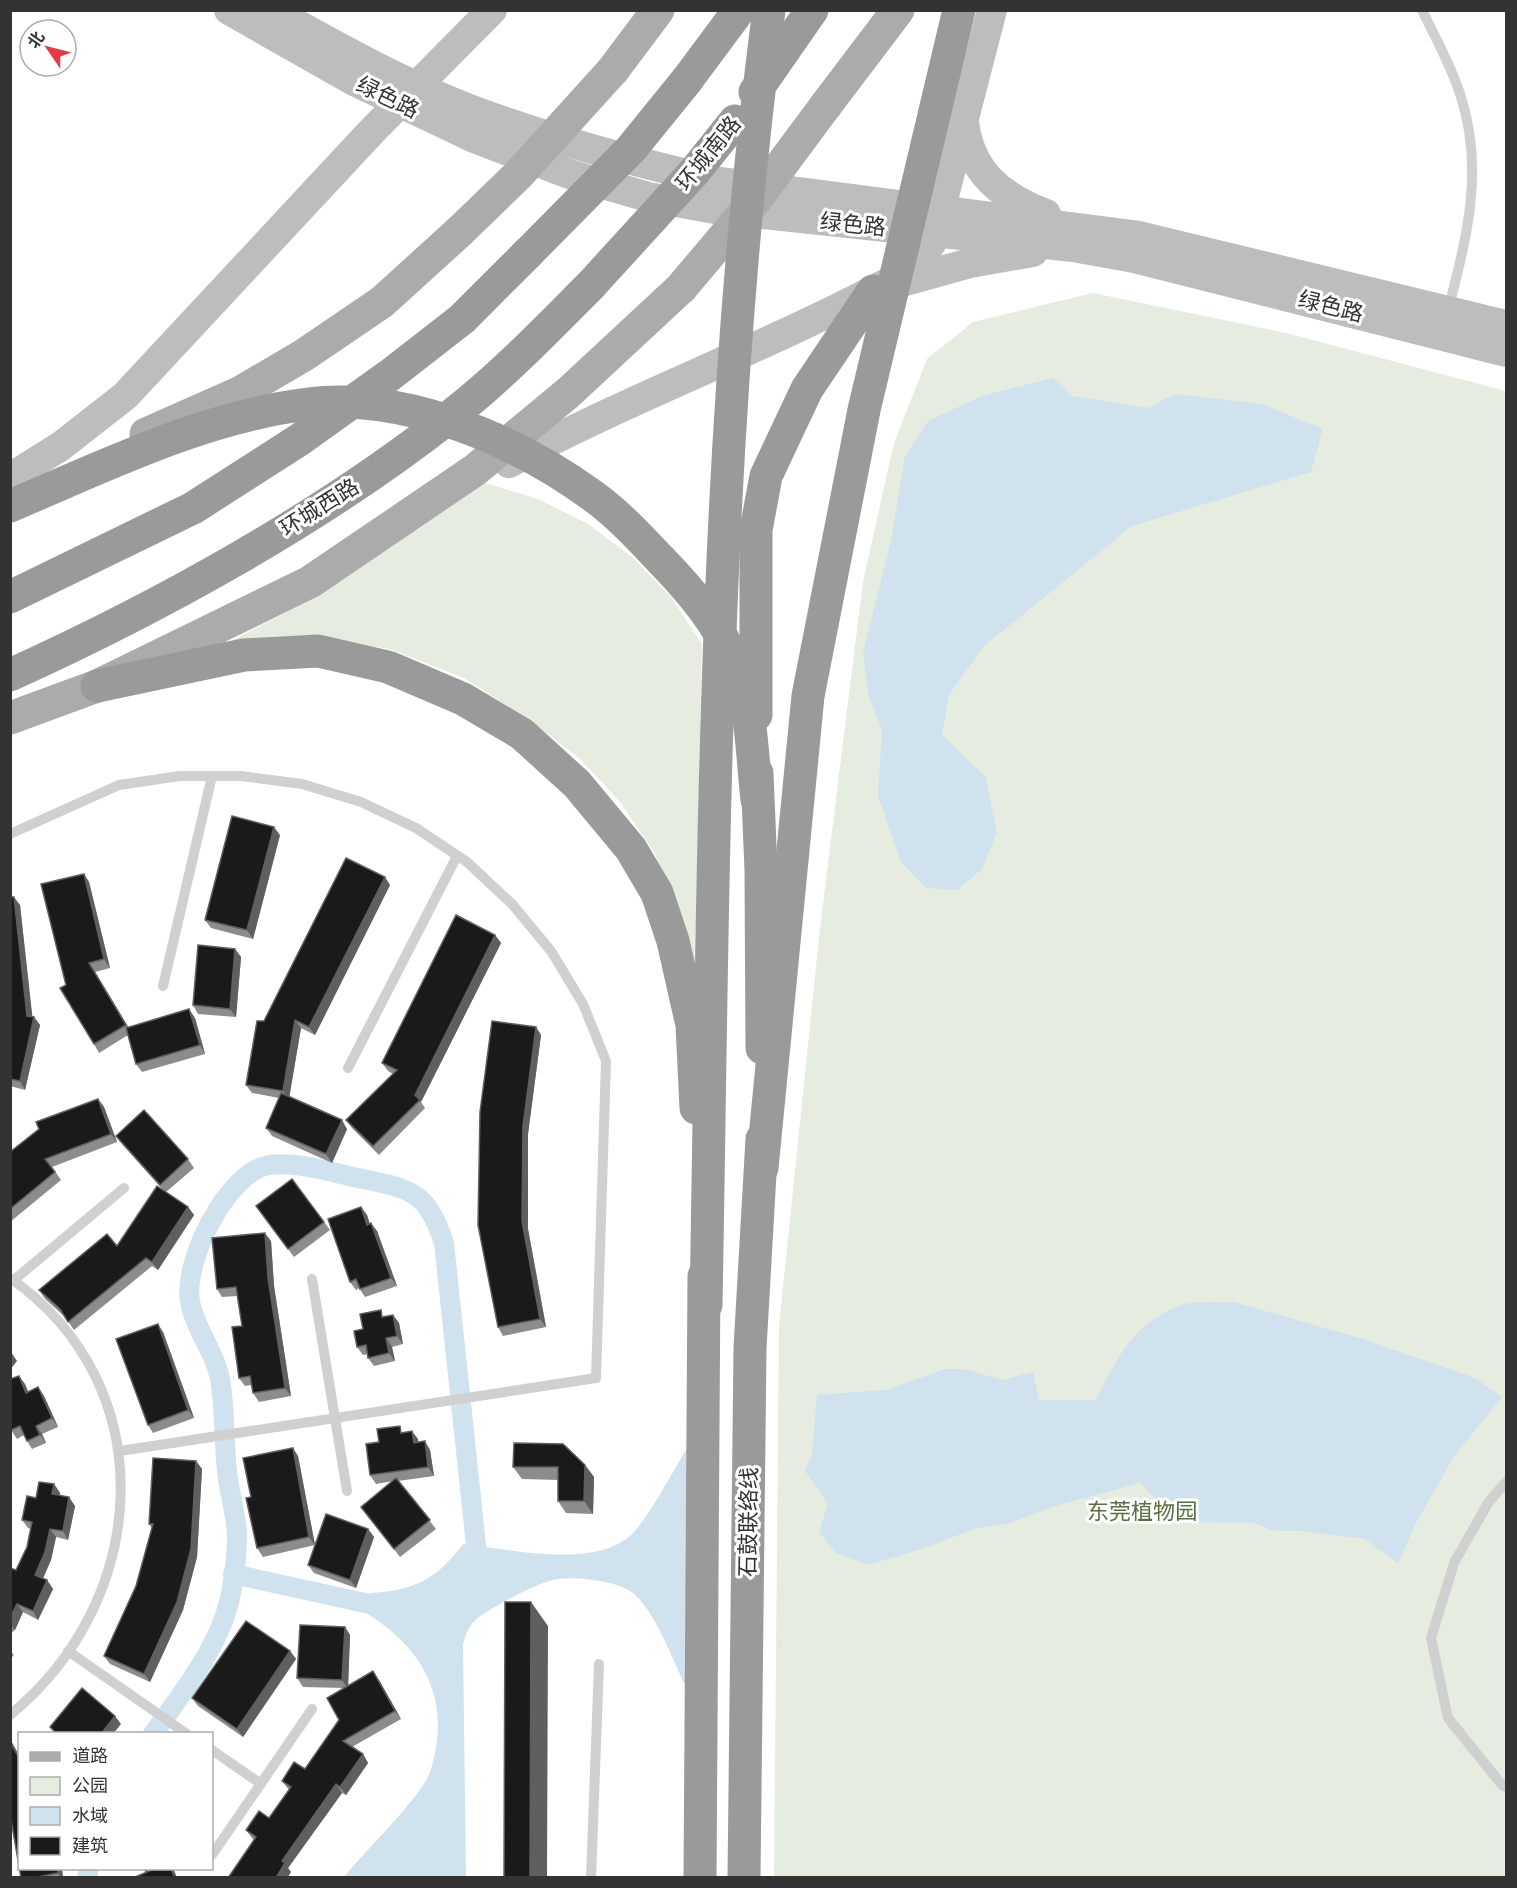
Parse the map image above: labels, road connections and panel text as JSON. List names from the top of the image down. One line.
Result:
{"streets":{"highway":["环城南路","环城西路","石鼓联络线"],"main road":["绿色路"]},"crossings":[["环城南路","环城西路"]],"parks":["东莞植物园"],"legend":["道路","公园","水域","建筑"],"north":"top left"}
